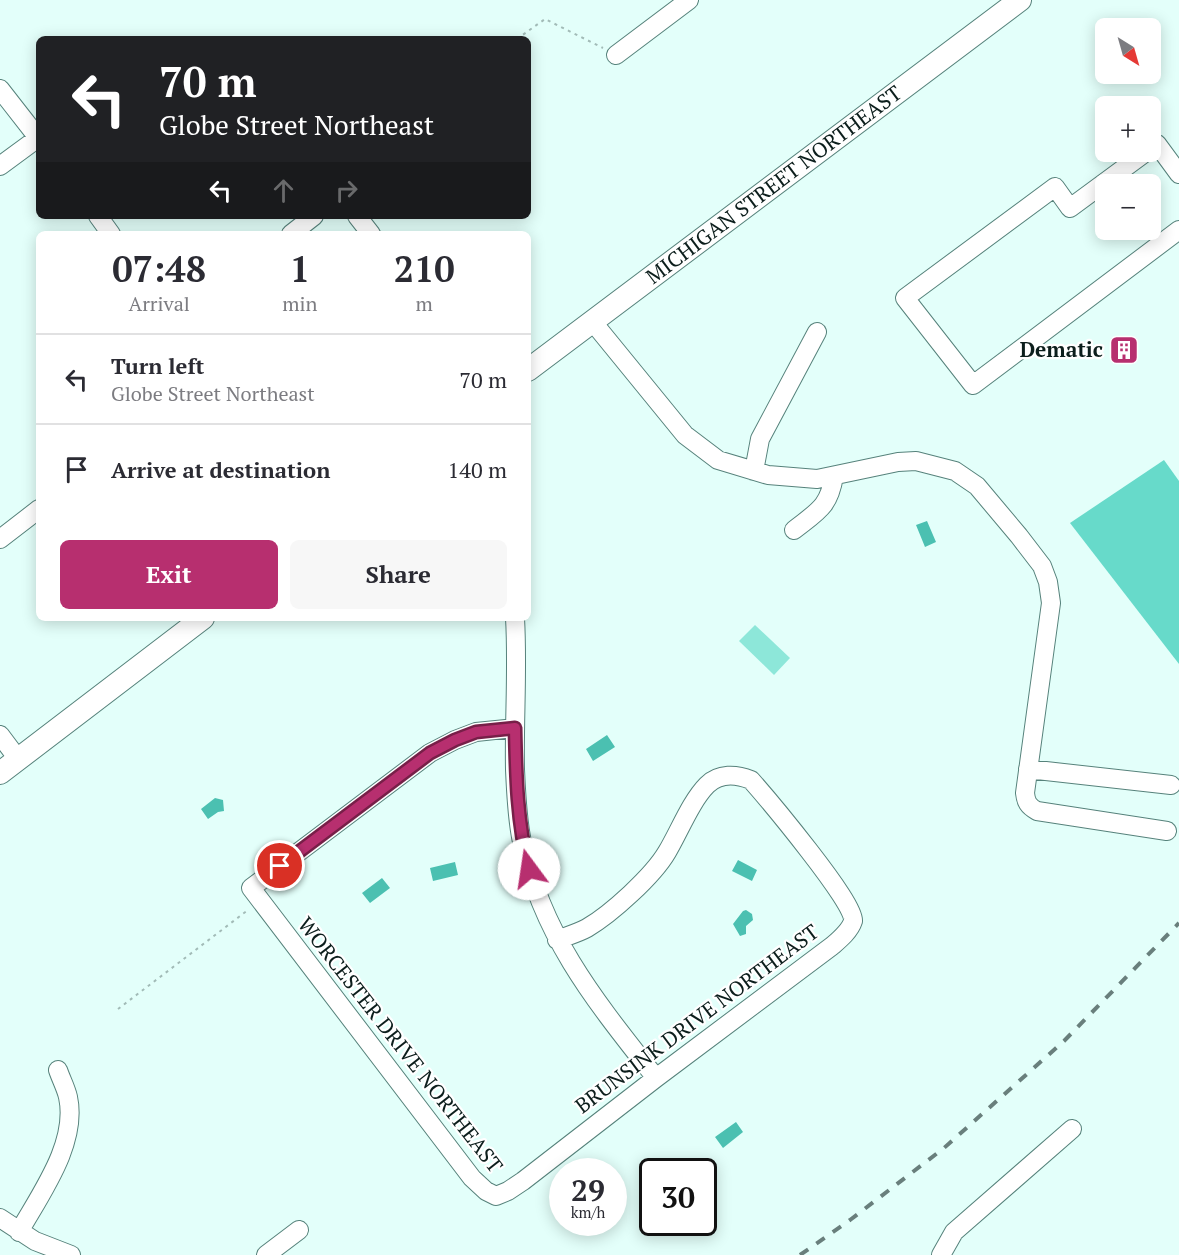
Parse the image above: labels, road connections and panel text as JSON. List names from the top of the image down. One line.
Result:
{"streets":{"main road":["MICHIGAN STREET NORTHEAST"],"street":["BRUNSINK DRIVE NORTHEAST","WORCESTER DRIVE NORTHEAST"]},"crossings":[["BRUNSINK DRIVE NORTHEAST","WORCESTER DRIVE NORTHEAST"]],"places":{"building":["Dematic"]},"north":"bottom right","page":{"map_buttons":["+","−"],"turn":["70 m","Globe Street Northeast"],"eta":["07:48","Arrival","1","min","210","m"],"list":[{"name":"Turn left","note":"Globe Street Northeast","value":"70 m"},{"name":"Arrive at destination","value":"140 m"}],"buttons":["Exit","Share"],"speed":"29 km/h","limit":"30"}}
